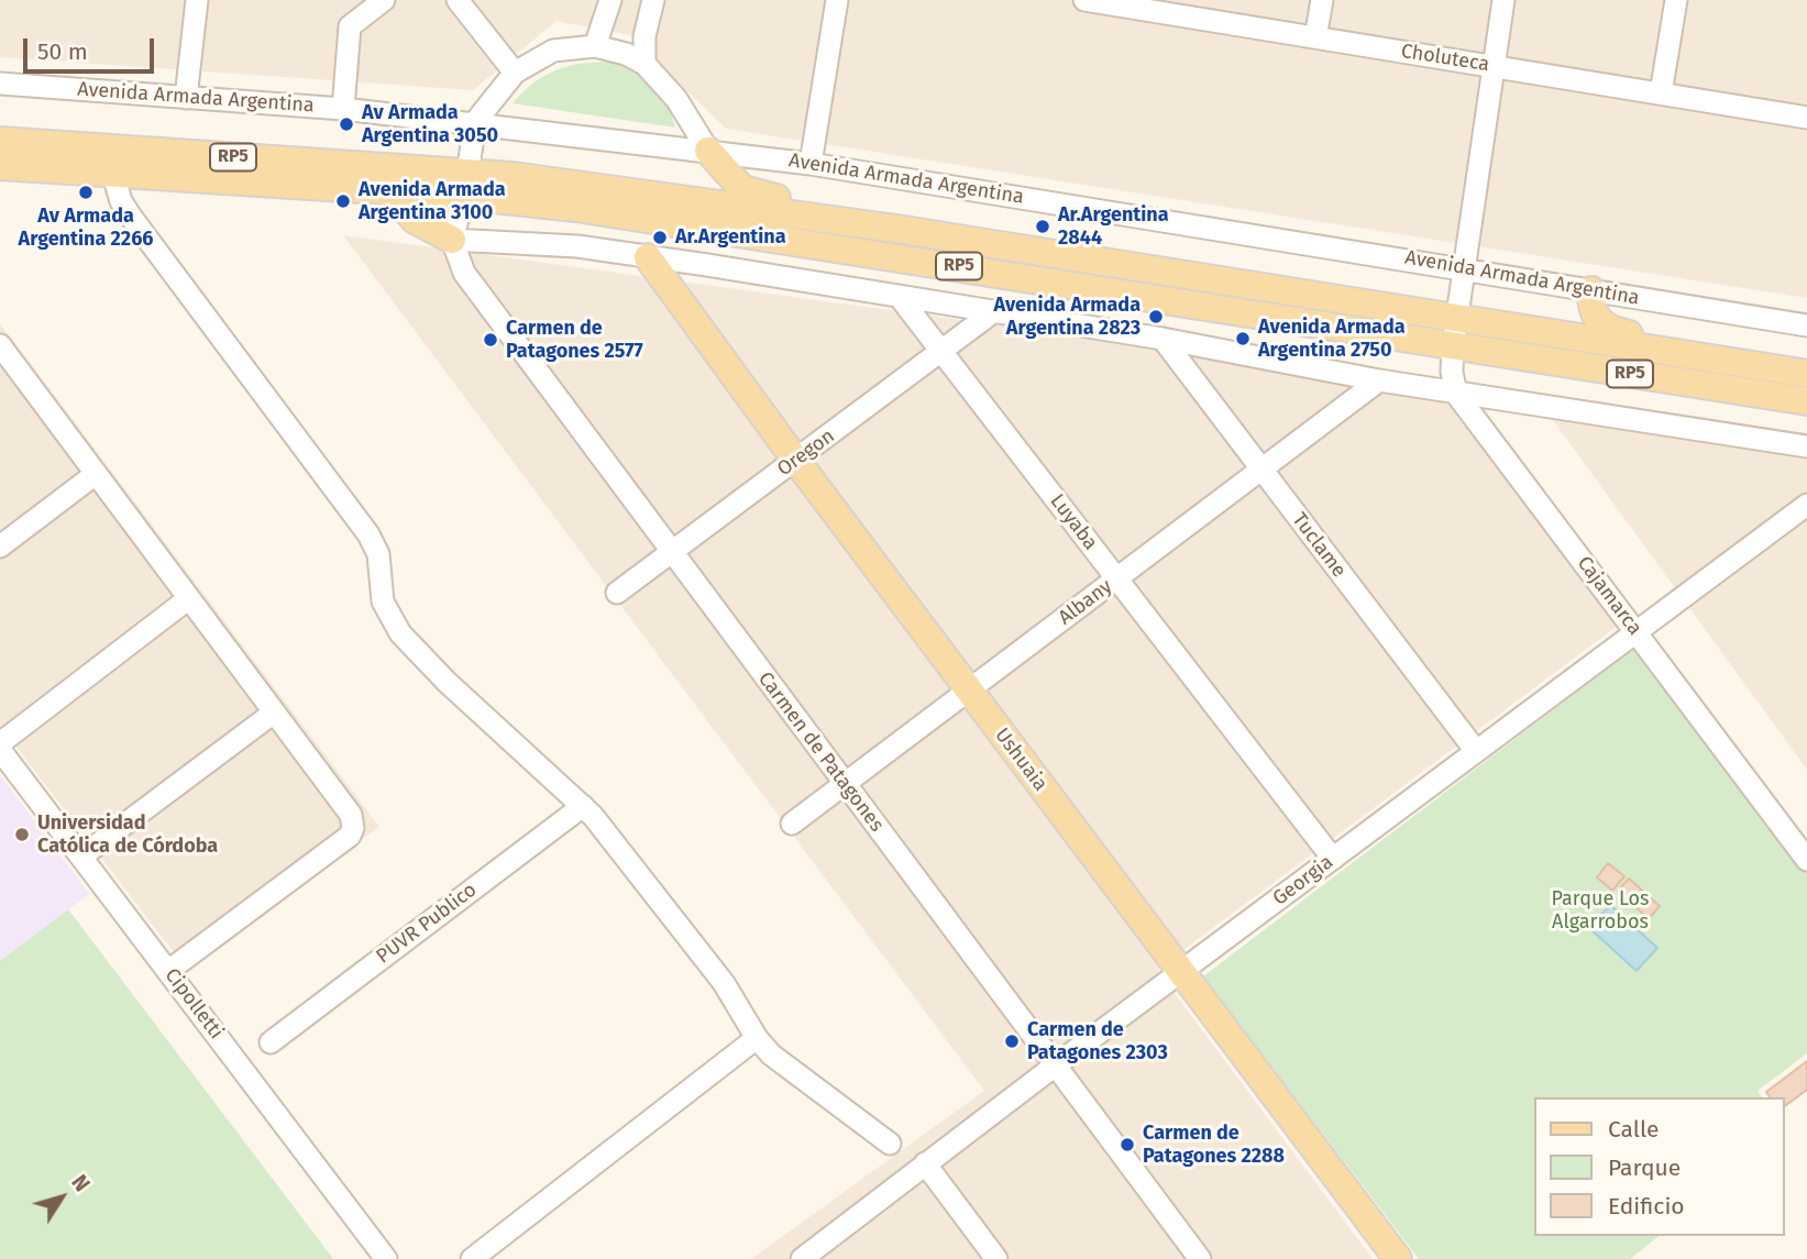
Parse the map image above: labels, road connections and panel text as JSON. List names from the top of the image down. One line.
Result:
{"streets":{"main road":["RP5","Ushuaia"],"street":["Choluteca","Avenida Armada Argentina","Oregon","Luyaba","Tuclame","Cajamarca","Albany","Carmen de Patagones","Georgia","PUVR Publico","Cipolletti"]},"crossings":[["Choluteca","Cajamarca"],["Avenida Armada Argentina","Cajamarca"],["RP5","Cajamarca"],["Oregon","Luyaba"],["Oregon","Carmen de Patagones"],["Oregon","Ushuaia"],["Luyaba","Albany"],["Luyaba","Georgia"],["Tuclame","Albany"],["Tuclame","Georgia"],["Cajamarca","Georgia"],["Albany","Carmen de Patagones"],["Albany","Ushuaia"],["Carmen de Patagones","Georgia"],["Ushuaia","Georgia"]],"parks":["Parque Los Algarrobos"],"places":["Av Armada Argentina 3050","Av Armada Argentina 2266","Avenida Armada Argentina 3100","Ar.Argentina 2844","Ar.Argentina","Avenida Armada Argentina 2823","Avenida Armada Argentina 2750","Carmen de Patagones 2577","Universidad Católica de Córdoba","Carmen de Patagones 2303","Carmen de Patagones 2288"],"legend":["Calle","Parque","Edificio"],"scale_bar":"50 m","north":"top right"}
